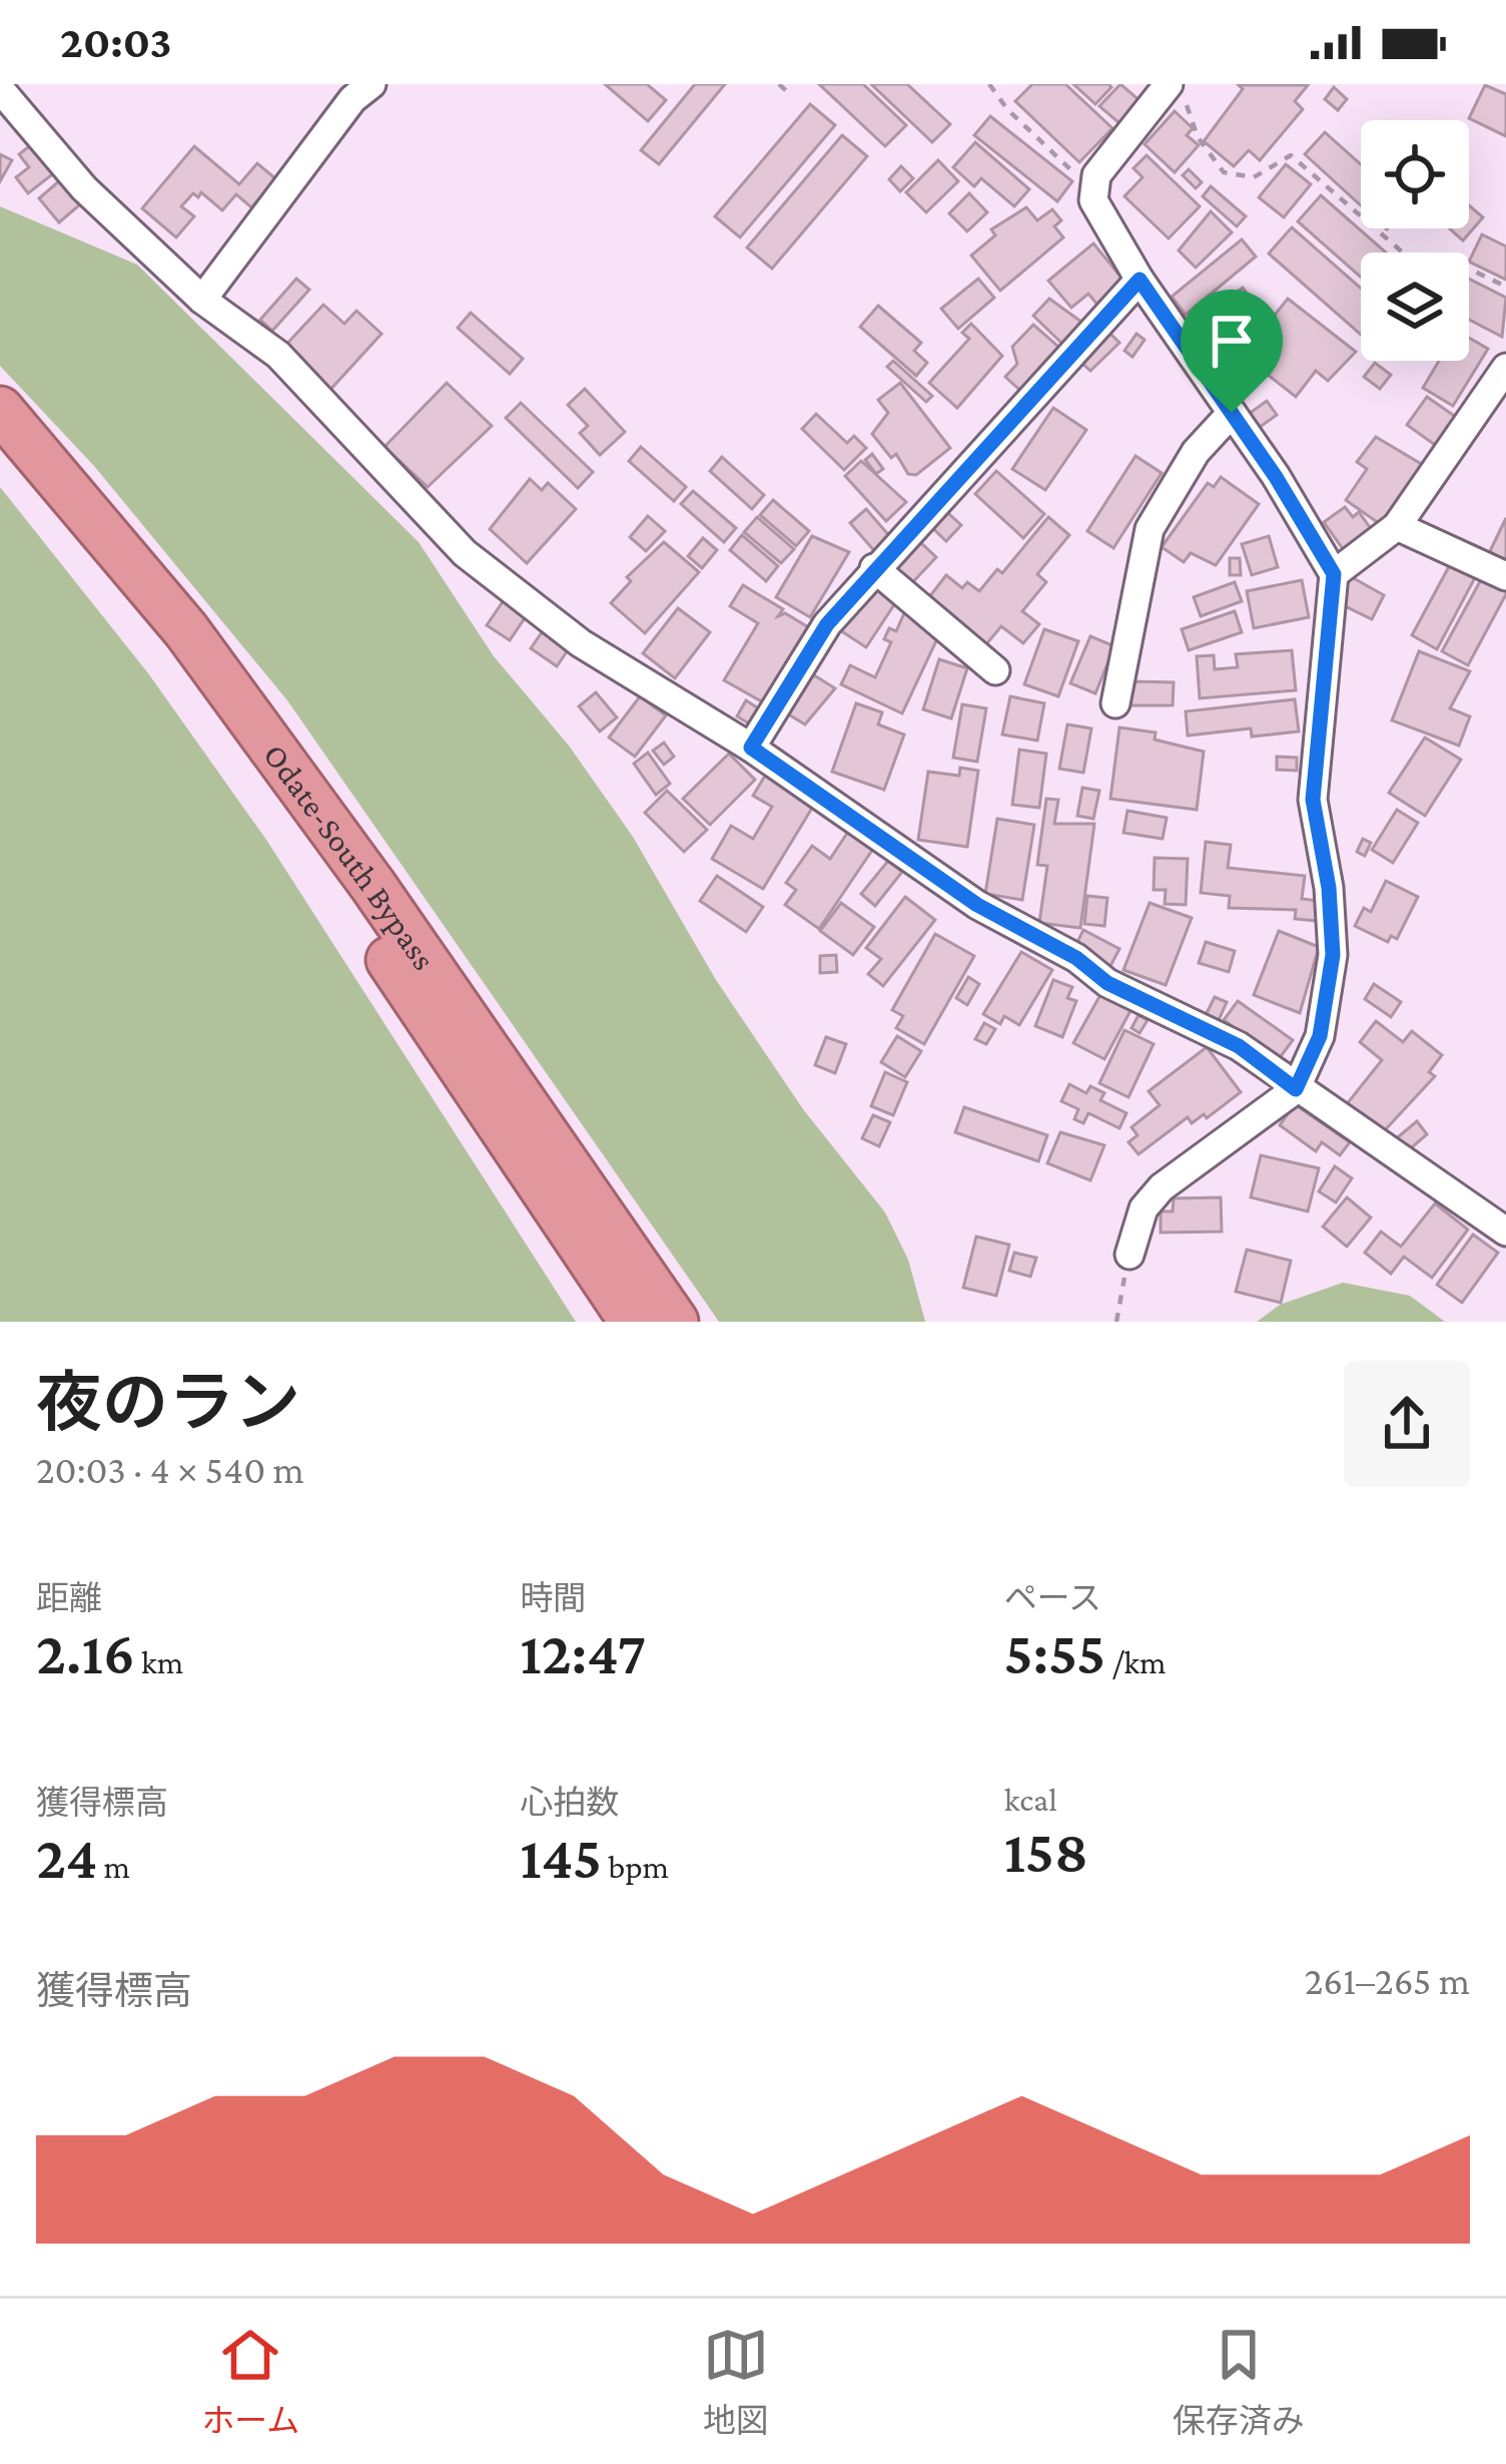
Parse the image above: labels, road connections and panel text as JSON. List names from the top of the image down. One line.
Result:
{"streets":{"highway":["Odate-South Bypass"]},"page":{"status":"20:03","heading":["夜のラン","20:03 · 4 × 540 m"],"stats":[["距離","2.16 km"],["時間","12:47"],["ペース","5:55 /km"],["獲得標高","24 m"],["心拍数","145 bpm"],["kcal","158"]],"chart":["獲得標高","261–265 m"],"tabs":["ホーム","地図","保存済み"]}}
